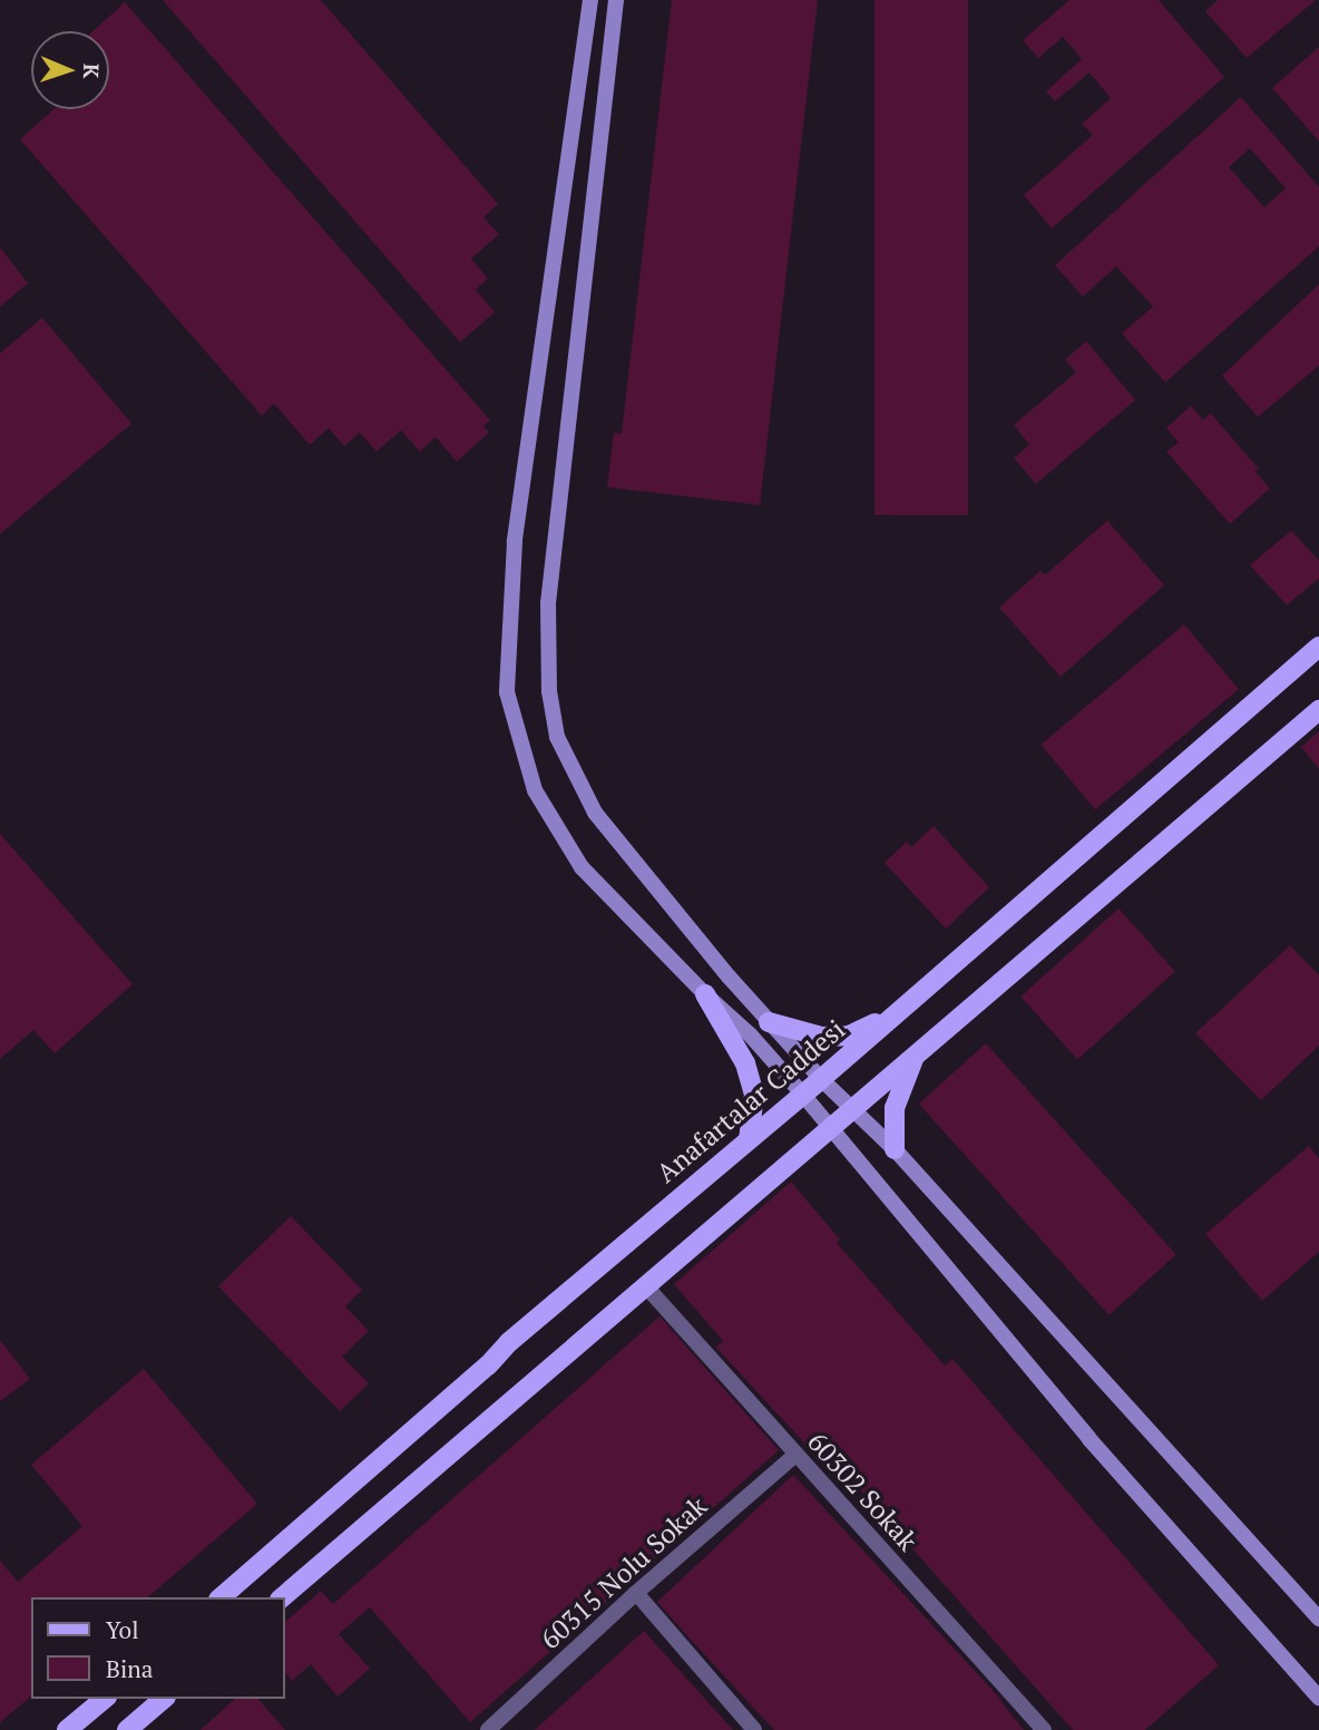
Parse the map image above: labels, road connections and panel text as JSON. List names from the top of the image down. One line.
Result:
{"streets":{"main road":["Anafartalar Caddesi"],"street":["60302 Sokak","60315 Nolu Sokak"]},"crossings":[["60302 Sokak","60315 Nolu Sokak"]],"legend":["Yol","Bina"],"north":"right"}
